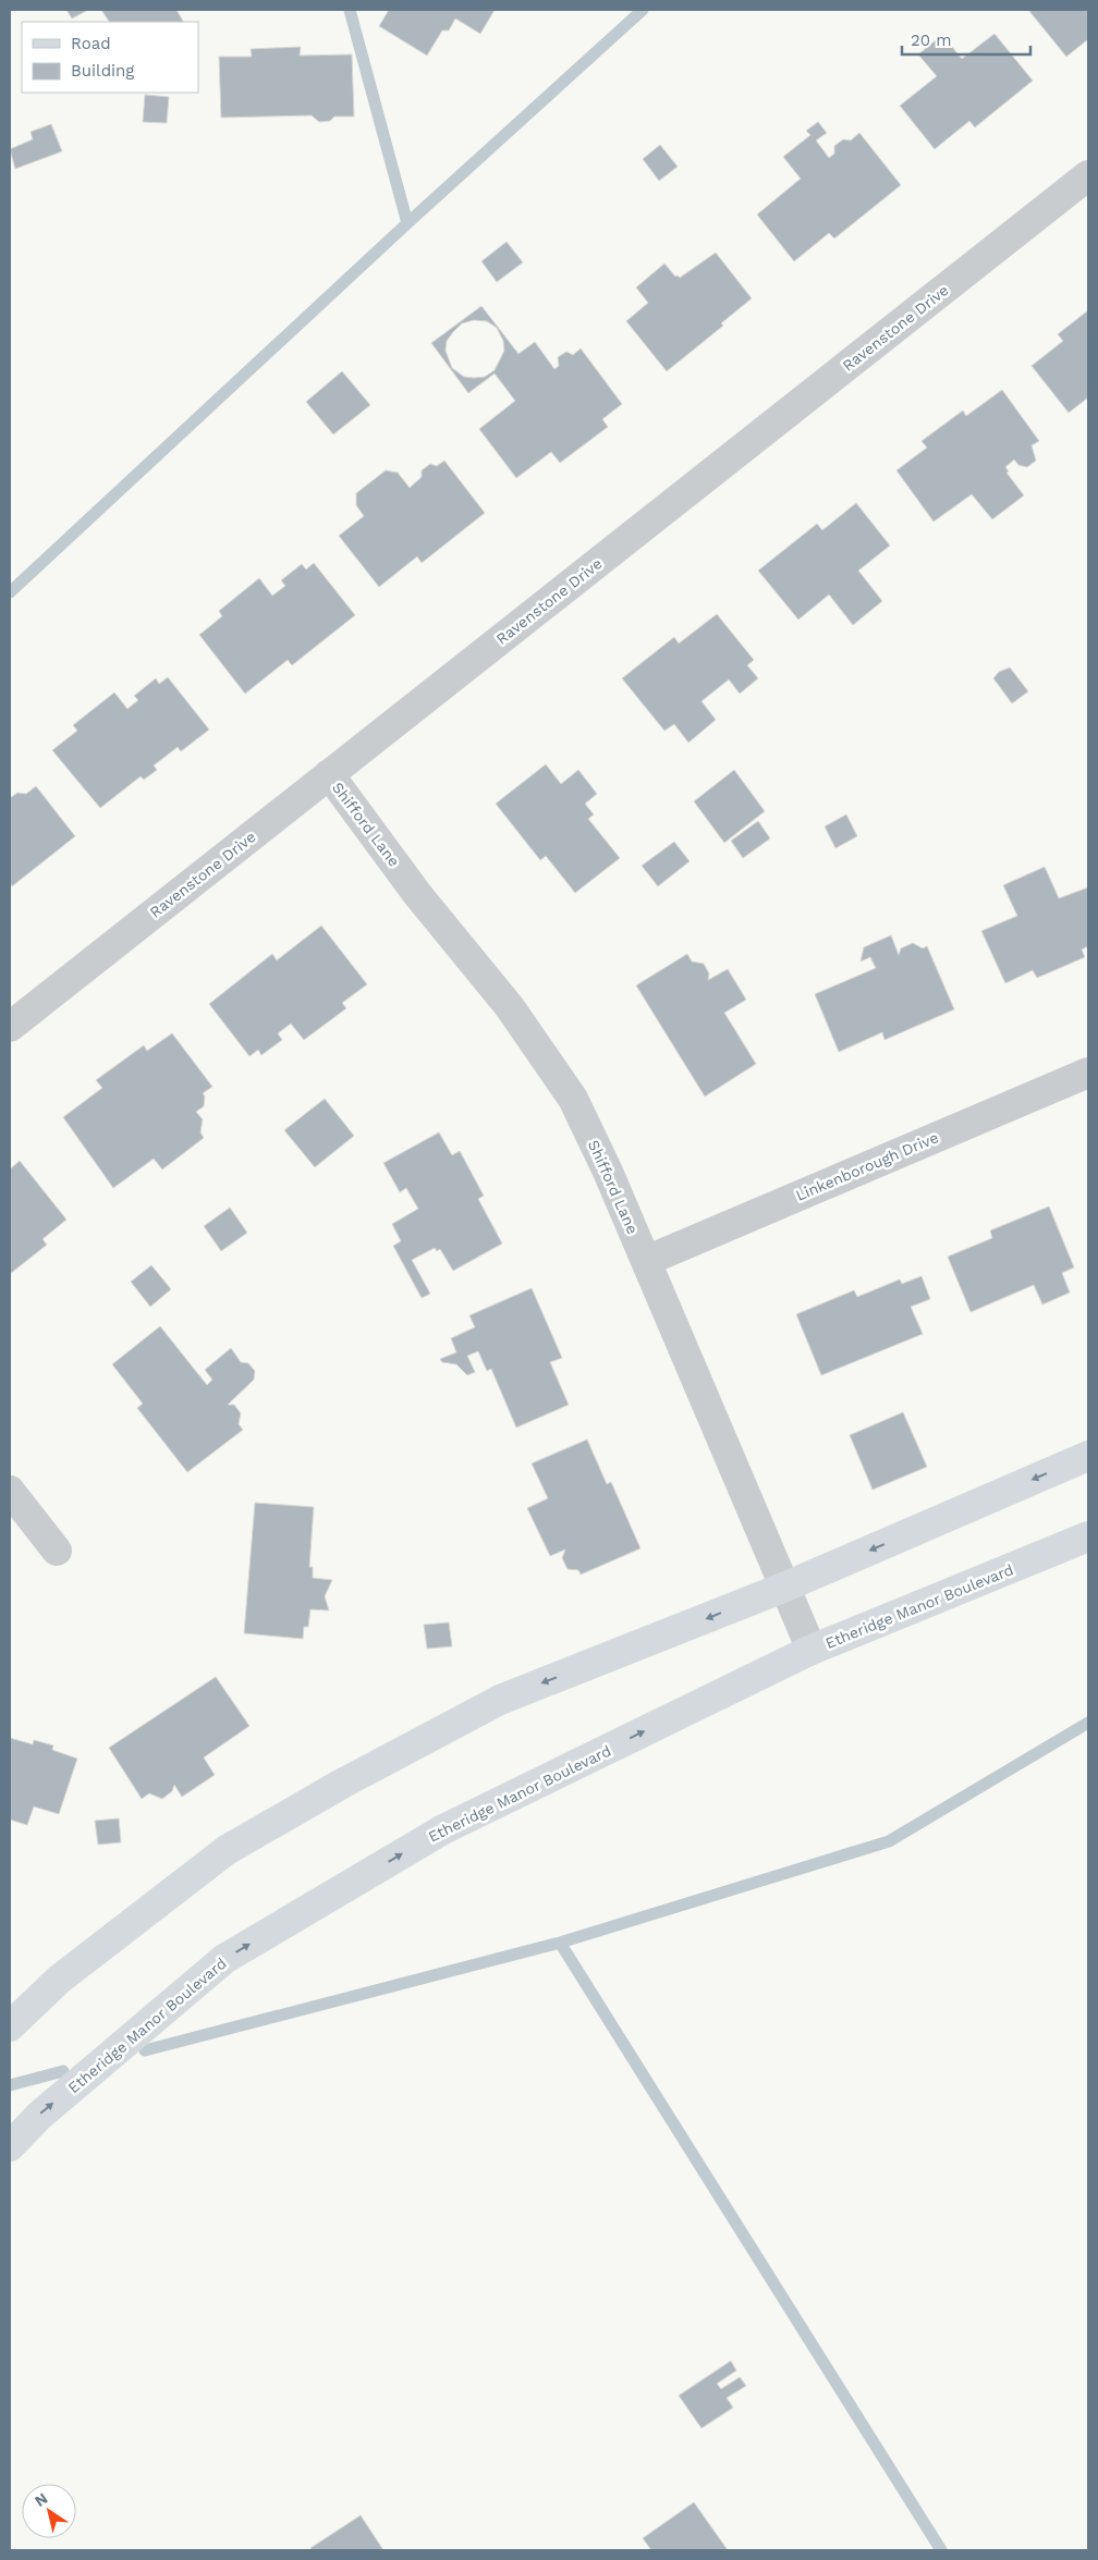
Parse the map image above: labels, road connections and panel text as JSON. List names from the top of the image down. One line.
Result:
{"streets":{"main road":["Etheridge Manor Boulevard"],"street":["Ravenstone Drive","Shifford Lane","Linkenborough Drive"]},"crossings":[["Ravenstone Drive","Shifford Lane"],["Shifford Lane","Linkenborough Drive"],["Shifford Lane","Etheridge Manor Boulevard"]],"legend":["Road","Building"],"scale_bar":"20 m","north":"top left"}
